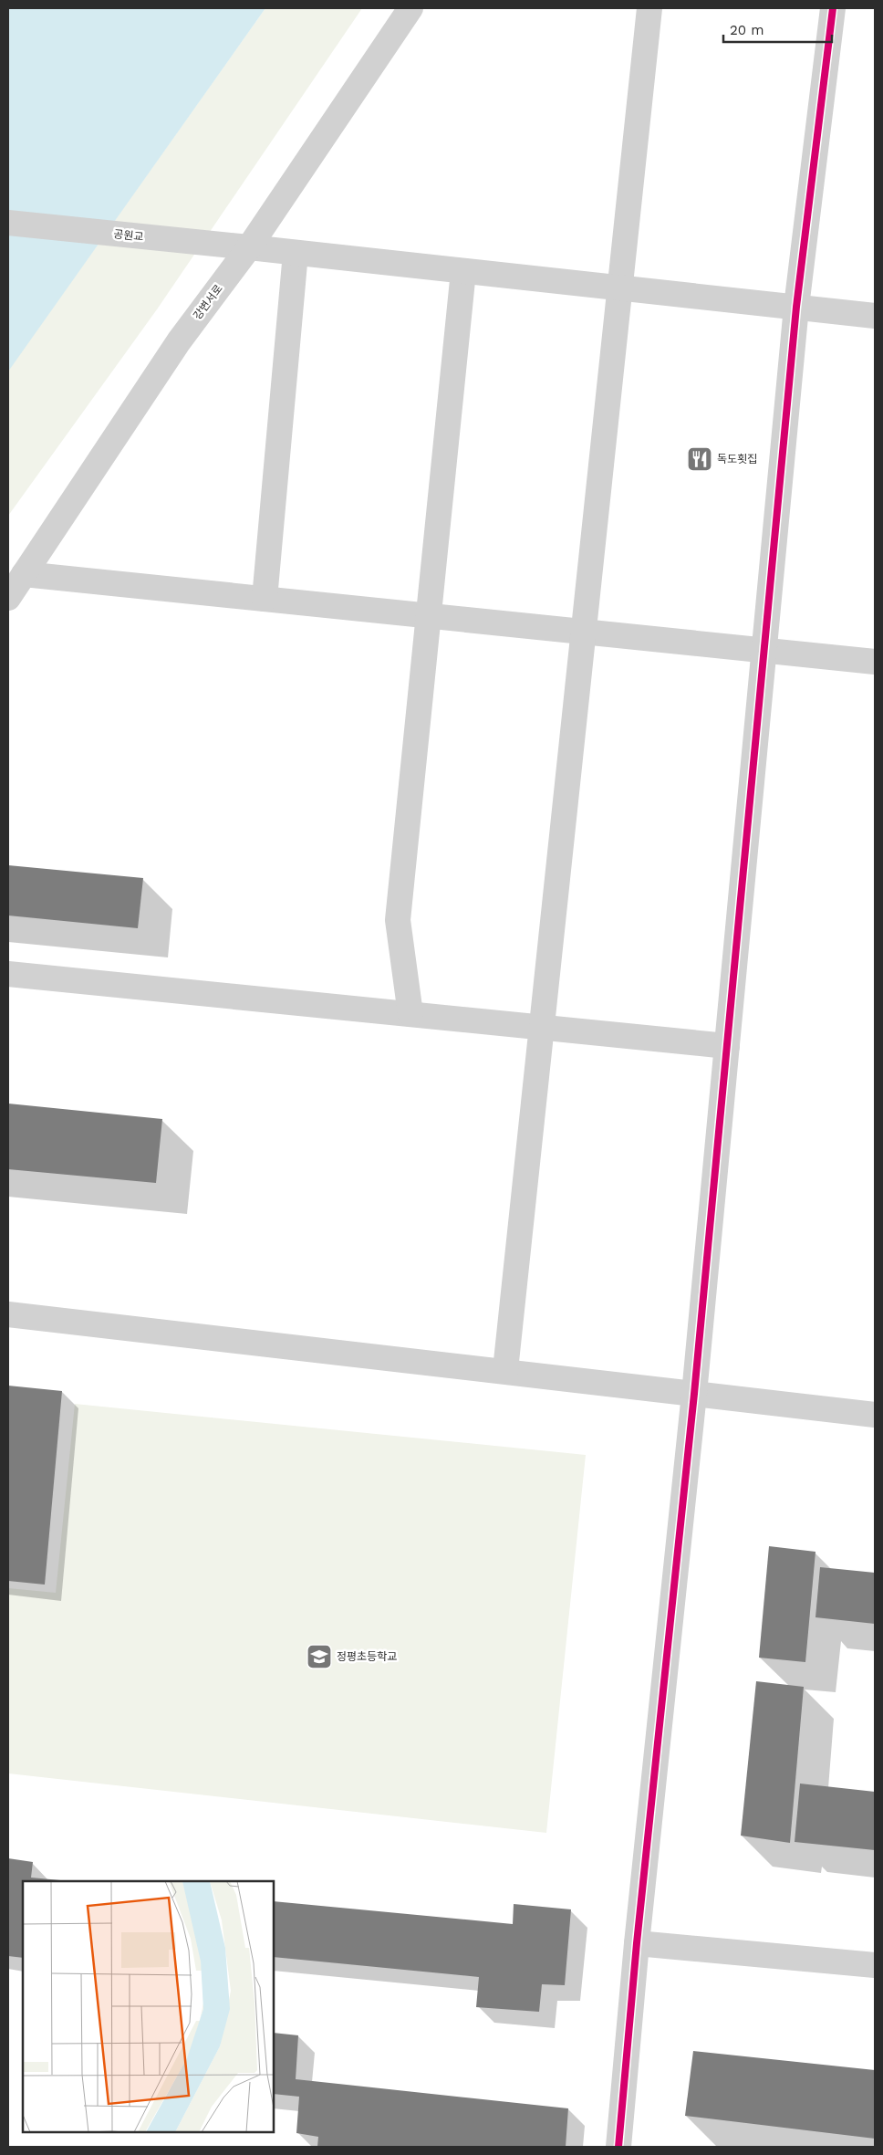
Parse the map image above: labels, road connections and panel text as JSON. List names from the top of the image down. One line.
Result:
{"streets":{"street":["공원교","강변서로"]},"crossings":[["공원교","강변서로"]],"places":{"restaurant":["독도횟집"],"school or university":["정평초등학교"]},"scale_bar":"20 m"}
